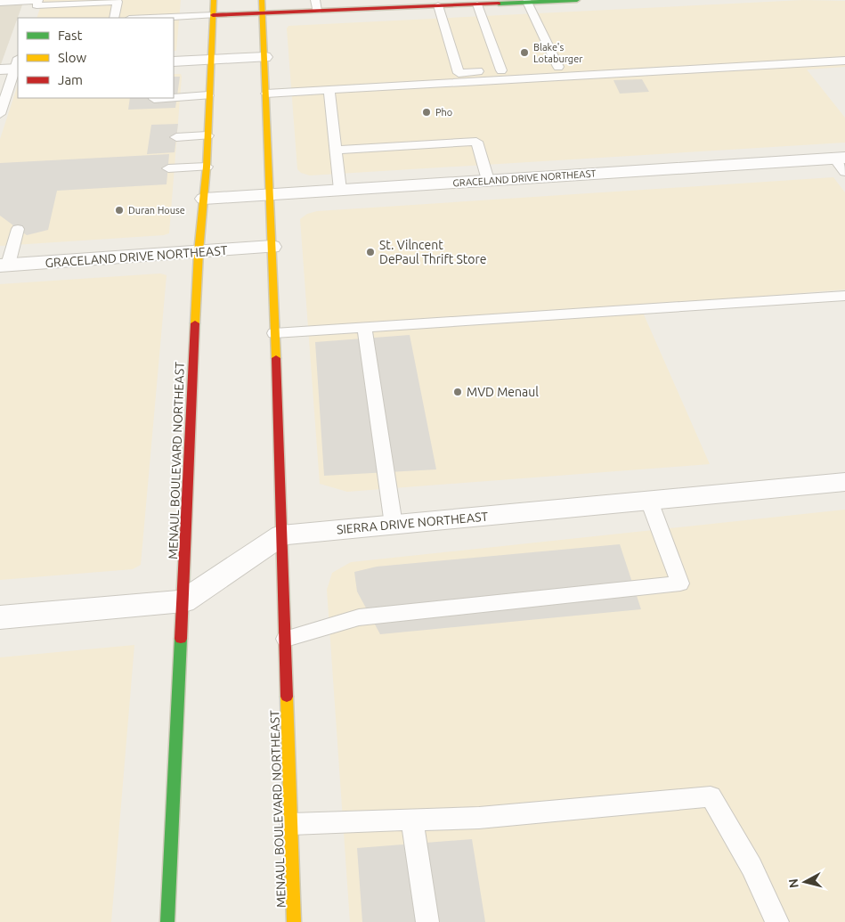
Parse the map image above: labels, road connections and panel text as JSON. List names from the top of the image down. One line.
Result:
{"streets":{"main road":["MENAUL BOULEVARD NORTHEAST"],"street":["GRACELAND DRIVE NORTHEAST","SIERRA DRIVE NORTHEAST"]},"crossings":[["GRACELAND DRIVE NORTHEAST","MENAUL BOULEVARD NORTHEAST"],["MENAUL BOULEVARD NORTHEAST","SIERRA DRIVE NORTHEAST"]],"places":["Blake's Lotaburger","Pho","Duran House","St. Vilncent DePaul Thrift Store","MVD Menaul"],"legend":["Fast","Slow","Jam"],"north":"left"}
